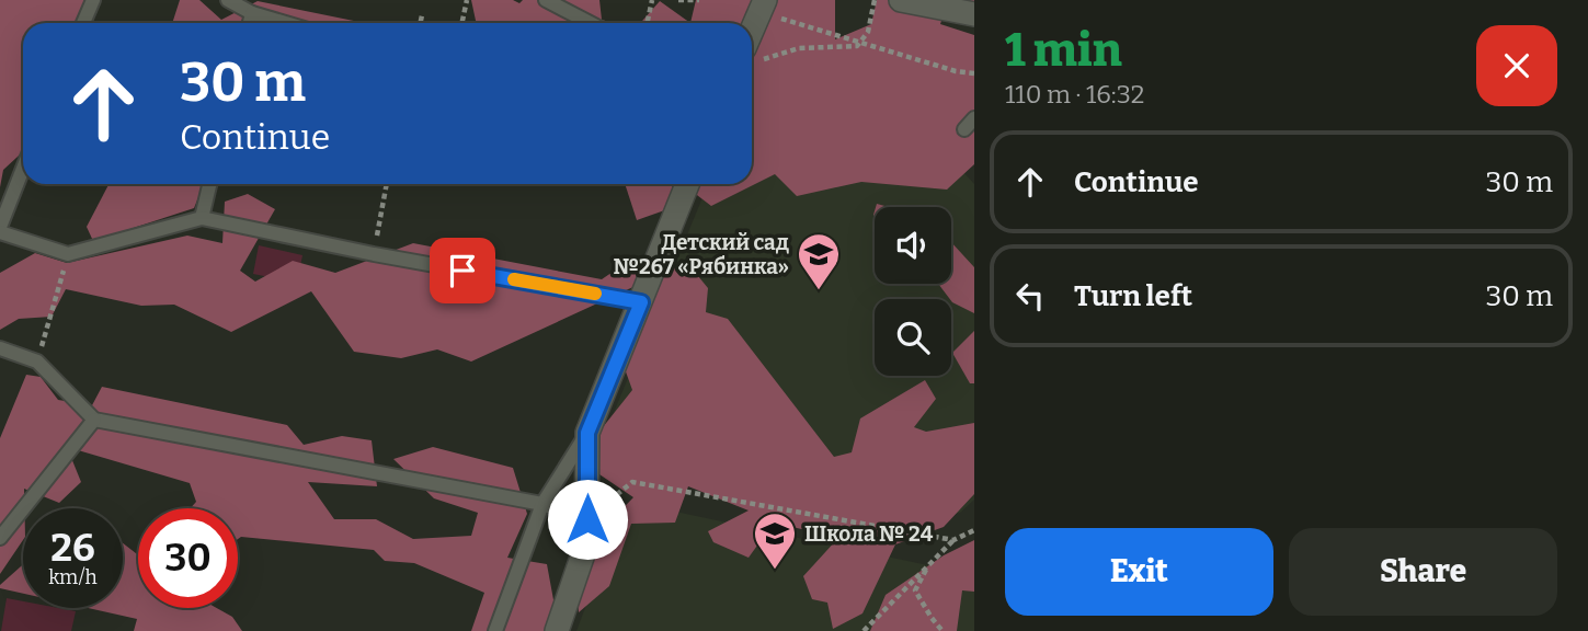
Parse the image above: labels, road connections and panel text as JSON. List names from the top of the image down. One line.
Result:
{"places":{"school or university":["Детский сад №267 «Рябинка»","Школа № 24"]},"page":{"heading":["1 min","110 m · 16:32"],"turn":["30 m","Continue"],"list":[{"name":"Continue","value":"30 m"},{"name":"Turn left","value":"30 m"}],"speed":"26 km/h","limit":"30","buttons":["Exit","Share"]}}
